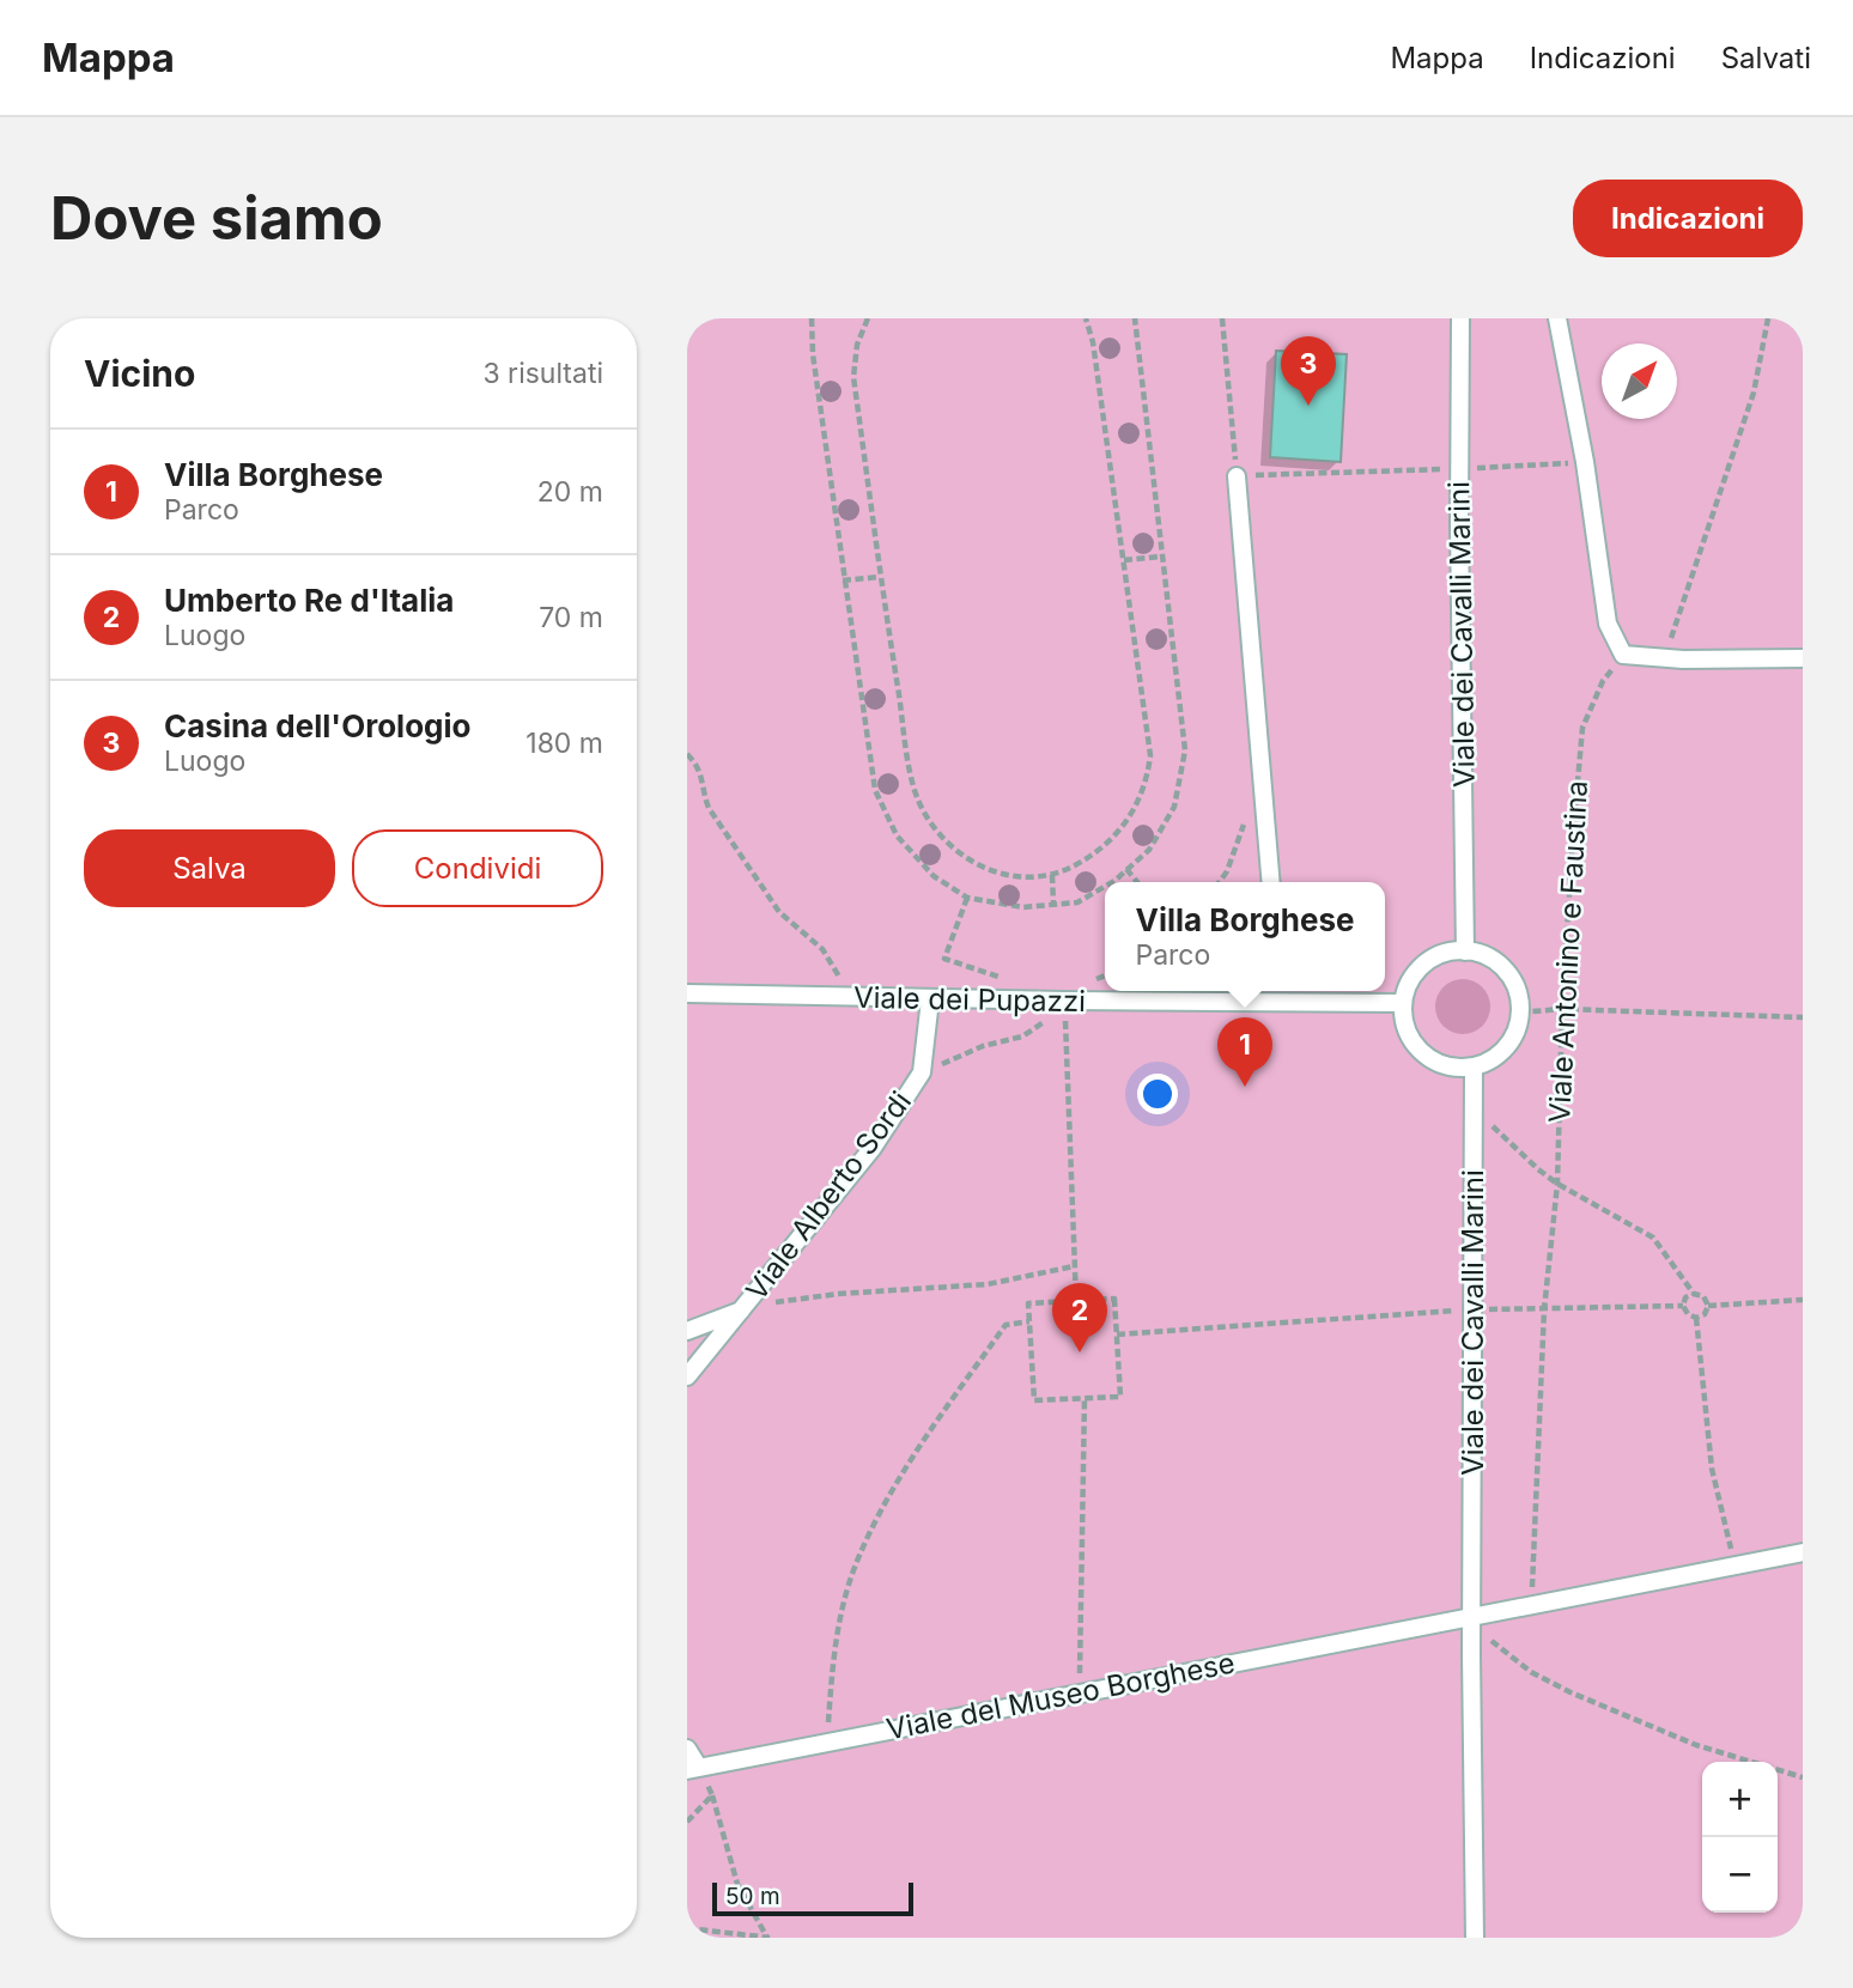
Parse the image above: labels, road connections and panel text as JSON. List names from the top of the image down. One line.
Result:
{"streets":{"street":["Viale dei Cavalli Marini","Viale dei Pupazzi","Viale Alberto Sordi","Viale del Museo Borghese"],"path":["Viale Antonino e Faustina"]},"crossings":[["Viale dei Cavalli Marini","Viale dei Pupazzi"],["Viale dei Cavalli Marini","Viale del Museo Borghese"],["Viale Antonino e Faustina","Viale del Museo Borghese"],["Viale dei Pupazzi","Viale Alberto Sordi"]],"scale_bar":"50 m","north":"top right","page":{"header":"Mappa","nav":["Mappa","Indicazioni","Salvati"],"buttons":["Indicazioni",["Salva","Condividi"]],"title":"Dove siamo","heading":["Vicino","3 risultati"],"pins":["3","1","2"],"list":[{"mark":"1","name":"Villa Borghese","note":"Parco","value":"20 m"},{"mark":"2","name":"Umberto Re d'Italia","note":"Luogo","value":"70 m"},{"mark":"3","name":"Casina dell'Orologio","note":"Luogo","value":"180 m"}],"popup":["Villa Borghese","Parco"],"map_buttons":["+","−"],"scale":"50 m"}}
